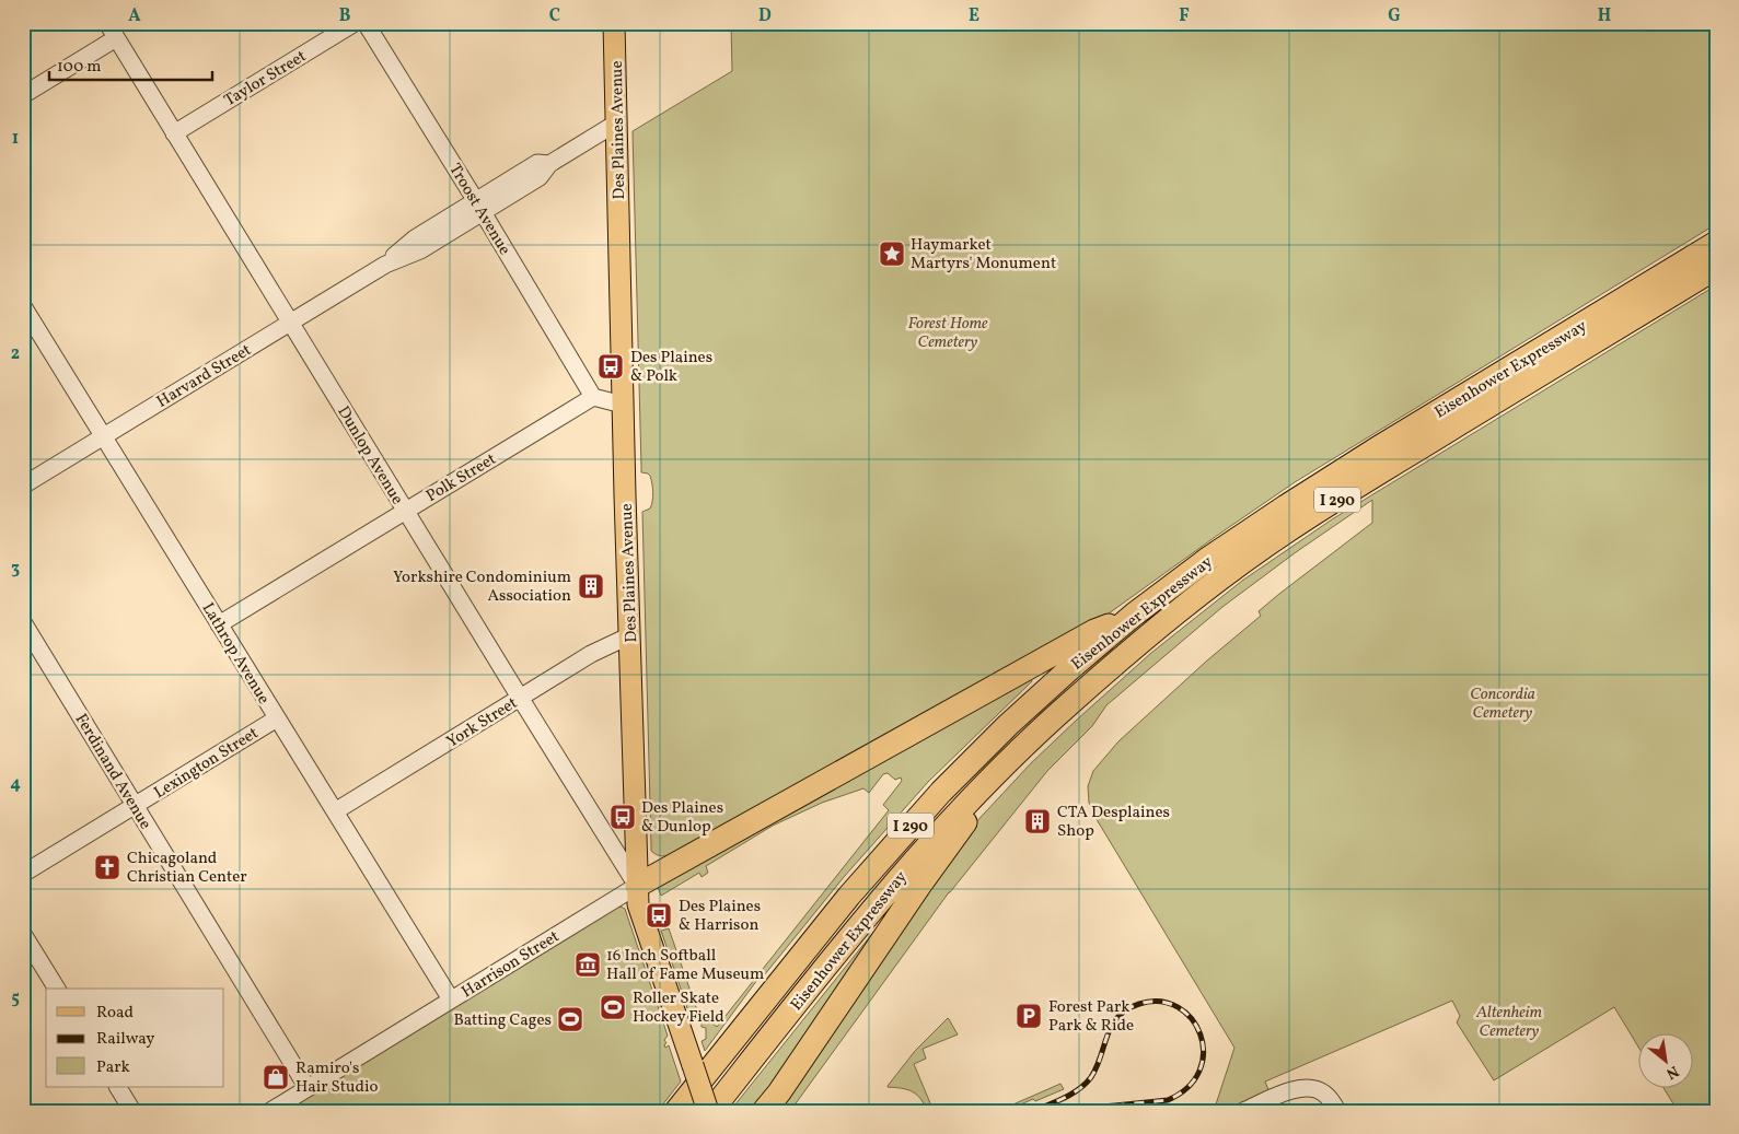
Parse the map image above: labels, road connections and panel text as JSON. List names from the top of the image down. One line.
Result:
{"streets":{"highway":["Eisenhower Expressway","I 290"],"main road":["Des Plaines Avenue"],"street":["Taylor Street","Troost Avenue","Harvard Street","Dunlop Avenue","Polk Street","Lathrop Avenue","York Street","Lexington Street","Ferdinand Avenue","Harrison Street"]},"crossings":[["Taylor Street","Dunlop Avenue"],["Des Plaines Avenue","Eisenhower Expressway"],["Des Plaines Avenue","Harvard Street"],["Des Plaines Avenue","Dunlop Avenue"],["Des Plaines Avenue","York Street"],["Des Plaines Avenue","Harrison Street"],["Troost Avenue","Harvard Street"],["Troost Avenue","Polk Street"],["Harvard Street","Dunlop Avenue"],["Harvard Street","Lathrop Avenue"],["Dunlop Avenue","Polk Street"],["Dunlop Avenue","York Street"],["Dunlop Avenue","Harrison Street"],["Polk Street","Lathrop Avenue"],["Lathrop Avenue","York Street"],["Lathrop Avenue","Lexington Street"],["Lathrop Avenue","Harrison Street"],["Lexington Street","Ferdinand Avenue"],["Ferdinand Avenue","Harrison Street"]],"parks":["Forest Home Cemetery","Concordia Cemetery","Altenheim Cemetery"],"places":{"place":["Haymarket Martyrs' Monument"],"bus stop":["Des Plaines & Polk","Des Plaines & Dunlop","Des Plaines & Harrison"],"building":["Yorkshire Condominium Association","CTA Desplaines Shop"],"church":["Chicagoland Christian Center"],"museum":["16 Inch Softball Hall of Fame Museum"],"sports":["Roller Skate Hockey Field","Batting Cages"],"parking":["Forest Park Park & Ride"],"shop":["Ramiro's Hair Studio"]},"legend":["Road","Railway","Park"],"scale_bar":"100 m","north":"bottom right","grid":{"columns":["A","B","C","D","E","F","G","H"],"rows":["1","2","3","4","5"]}}
